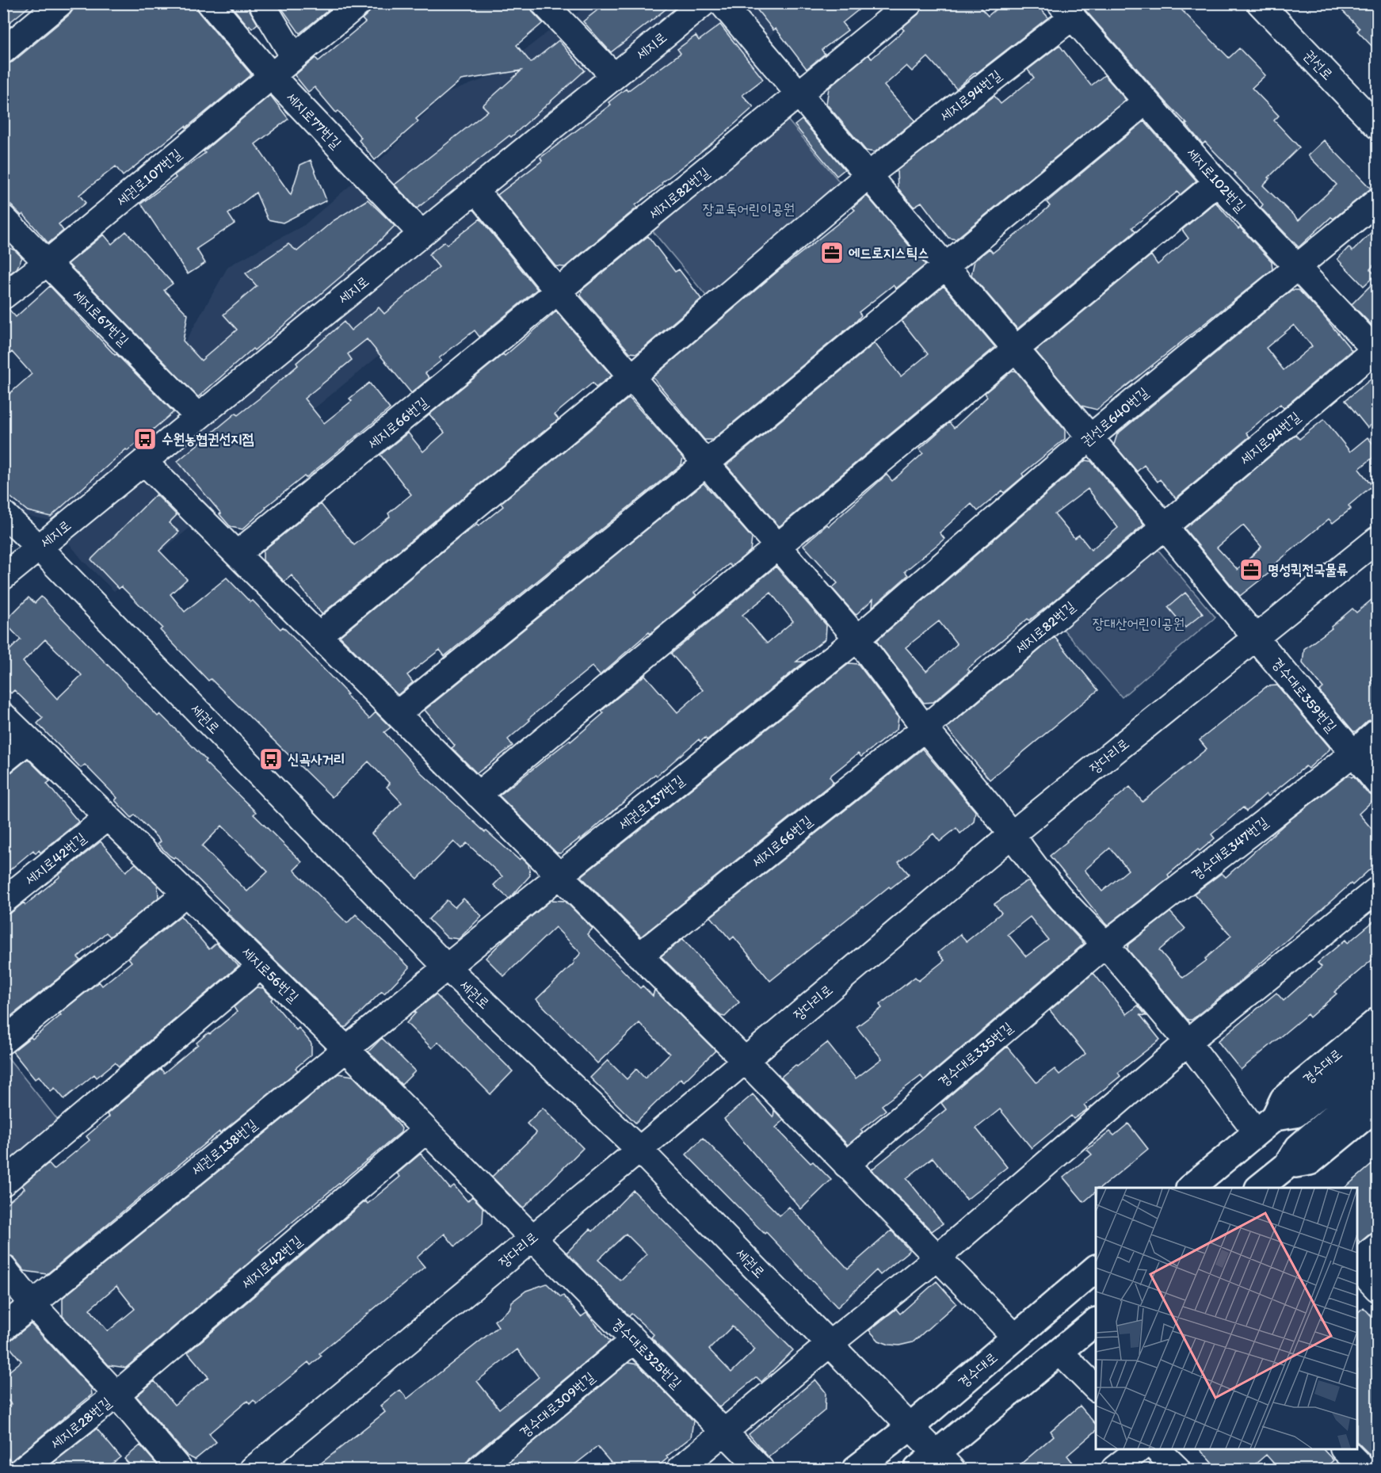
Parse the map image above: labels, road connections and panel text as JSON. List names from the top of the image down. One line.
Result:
{"streets":{"main road":["경수대로"],"street":["세지로","권선로","세지로94번길","세지로77번길","세권로107번길","세지로102번길","세지로82번길","세지로67번길","권선로640번길","세지로66번길","경수대로359번길","세권로","장다리로","세권로137번길","경수대로347번길","세지로42번길","세지로56번길","경수대로335번길","세권로138번길","경수대로325번길","경수대로309번길","세지로28번길"]},"crossings":[["세지로","세지로77번길"],["세지로","세지로67번길"],["세지로","세권로"],["세지로94번길","세지로102번길"],["세지로94번길","세지로82번길"],["세지로77번길","세권로107번길"],["세권로107번길","세지로67번길"],["세지로102번길","권선로640번길"],["세지로82번길","세지로66번길"],["권선로640번길","세권로137번길"],["경수대로359번길","장다리로"],["경수대로359번길","경수대로347번길"],["세권로","장다리로"],["세권로","세권로137번길"],["세권로","경수대로"],["세권로","세권로138번길"],["장다리로","세지로56번길"],["장다리로","경수대로325번길"],["세권로137번길","세권로138번길"],["경수대로347번길","경수대로335번길"],["세지로42번길","세지로56번길"],["세지로42번길","세지로28번길"],["세지로56번길","세권로138번길"],["세지로56번길","경수대로325번길"],["경수대로325번길","경수대로309번길"]],"parks":["장교둑어린이공원","장대산어린이공원"],"places":{"office":["에드로지스틱스","명성퀵전국물류"],"bus stop":["수원농협권선지점","신곡사거리"]}}
